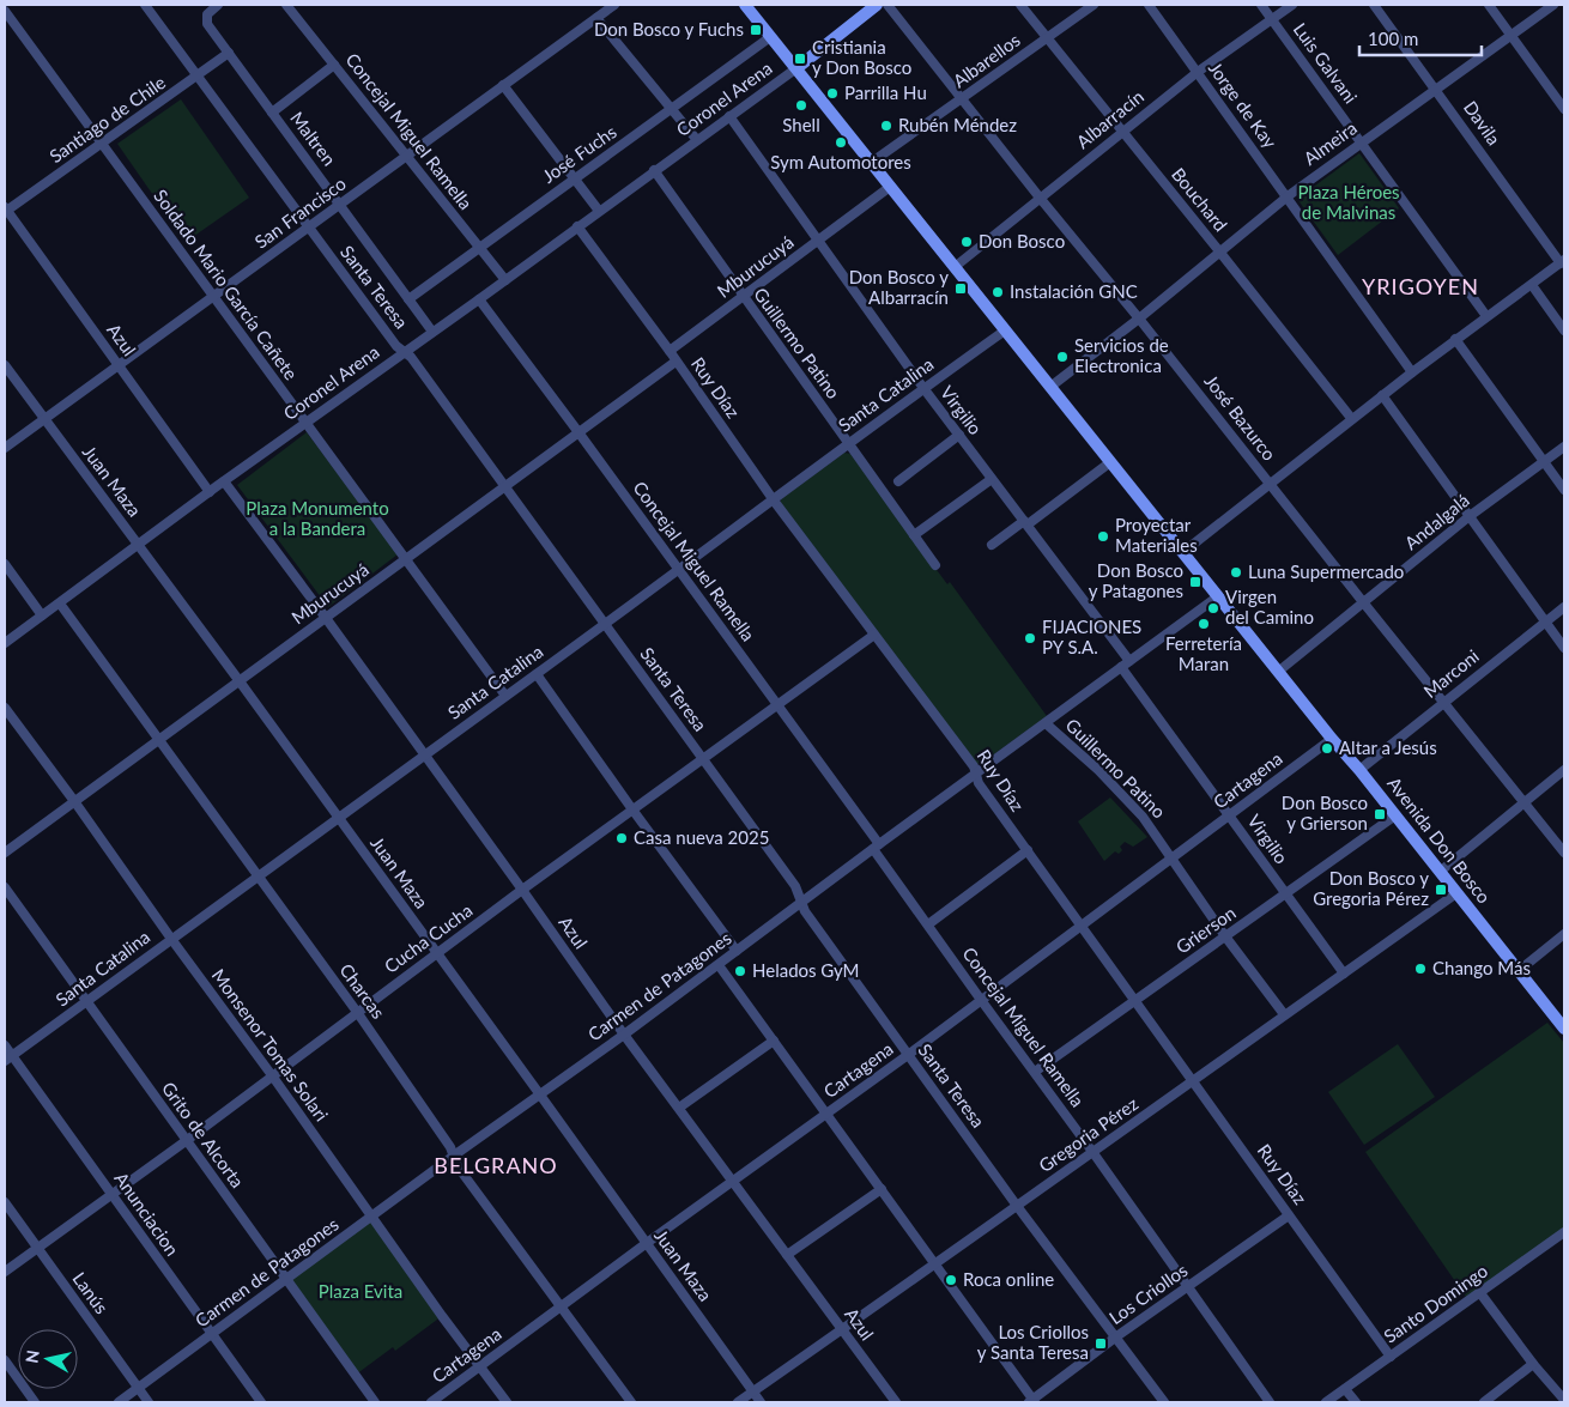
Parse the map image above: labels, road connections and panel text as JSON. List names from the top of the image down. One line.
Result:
{"streets":{"main road":["Avenida Don Bosco"],"street":["Albarellos","Luis Galvani","Coronel Arena","Jorge de Kay","Santiago de Chile","Albarracín","Davila","Concejal Miguel Ramella","Maltren","Almeira","José Fuchs","Bouchard","San Francisco","Mburucuyá","Soldado Mario García Cañete","Santa Teresa","Azul","Guillermo Patino","Ruy Díaz","Santa Catalina","Virgilio","José Bazurco","Juan Maza","Andalgalá","Marconi","Cartagena","Grierson","Cucha Cucha","Carmen de Patagones","Charcas","Monsenor Tomas Solari","Grito de Alcorta","Gregoria Pérez","Anunciacion","Lanús","Los Criollos","Santo Domingo"]},"crossings":[["Albarellos","Bouchard"],["Albarellos","José Bazurco"],["Albarellos","Avenida Don Bosco"],["Luis Galvani","Albarracín"],["Luis Galvani","Almeira"],["Coronel Arena","Concejal Miguel Ramella"],["Coronel Arena","Maltren"],["Coronel Arena","Soldado Mario García Cañete"],["Coronel Arena","Santa Teresa"],["Coronel Arena","Azul"],["Coronel Arena","Guillermo Patino"],["Coronel Arena","Ruy Díaz"],["Coronel Arena","Virgilio"],["Coronel Arena","Juan Maza"],["Coronel Arena","Avenida Don Bosco"],["Coronel Arena","Charcas"],["Jorge de Kay","Albarracín"],["Jorge de Kay","Almeira"],["Santiago de Chile","Maltren"],["Santiago de Chile","Soldado Mario García Cañete"],["Santiago de Chile","Santa Teresa"],["Santiago de Chile","Azul"],["Albarracín","Bouchard"],["Albarracín","José Bazurco"],["Albarracín","Avenida Don Bosco"],["Davila","Almeira"],["Concejal Miguel Ramella","José Fuchs"],["Concejal Miguel Ramella","San Francisco"],["Concejal Miguel Ramella","Mburucuyá"],["Concejal Miguel Ramella","Santa Catalina"],["Concejal Miguel Ramella","Cartagena"],["Concejal Miguel Ramella","Grierson"],["Concejal Miguel Ramella","Cucha Cucha"],["Concejal Miguel Ramella","Carmen de Patagones"],["Concejal Miguel Ramella","Gregoria Pérez"],["Concejal Miguel Ramella","Los Criollos"],["Maltren","José Fuchs"],["Maltren","San Francisco"],["Almeira","Bouchard"],["Almeira","José Bazurco"],["Almeira","Avenida Don Bosco"],["José Fuchs","Avenida Don Bosco"],["San Francisco","Soldado Mario García Cañete"],["San Francisco","Santa Teresa"],["San Francisco","Azul"],["San Francisco","Juan Maza"],["Mburucuyá","Soldado Mario García Cañete"],["Mburucuyá","Santa Teresa"],["Mburucuyá","Azul"],["Mburucuyá","Guillermo Patino"],["Mburucuyá","Ruy Díaz"],["Mburucuyá","Virgilio"],["Mburucuyá","Juan Maza"],["Mburucuyá","Avenida Don Bosco"],["Mburucuyá","Charcas"],["Mburucuyá","Monsenor Tomas Solari"],["Soldado Mario García Cañete","Santa Catalina"],["Santa Teresa","Santa Catalina"],["Santa Teresa","Cartagena"],["Santa Teresa","Cucha Cucha"],["Santa Teresa","Carmen de Patagones"],["Santa Teresa","Gregoria Pérez"],["Santa Teresa","Los Criollos"],["Azul","Santa Catalina"],["Azul","Cartagena"],["Azul","Cucha Cucha"],["Azul","Carmen de Patagones"],["Azul","Gregoria Pérez"],["Guillermo Patino","Santa Catalina"],["Guillermo Patino","Cartagena"],["Guillermo Patino","Grierson"],["Guillermo Patino","Carmen de Patagones"],["Guillermo Patino","Gregoria Pérez"],["Ruy Díaz","Santa Catalina"],["Ruy Díaz","Cartagena"],["Ruy Díaz","Grierson"],["Ruy Díaz","Cucha Cucha"],["Ruy Díaz","Carmen de Patagones"],["Ruy Díaz","Gregoria Pérez"],["Ruy Díaz","Los Criollos"],["Ruy Díaz","Santo Domingo"],["Santa Catalina","Virgilio"],["Santa Catalina","Juan Maza"],["Santa Catalina","Avenida Don Bosco"],["Santa Catalina","Charcas"],["Santa Catalina","Monsenor Tomas Solari"],["Santa Catalina","Grito de Alcorta"],["Santa Catalina","Anunciacion"],["Virgilio","Cartagena"],["Virgilio","Grierson"],["Virgilio","Carmen de Patagones"],["Virgilio","Gregoria Pérez"],["José Bazurco","Andalgalá"],["José Bazurco","Marconi"],["Juan Maza","Cartagena"],["Juan Maza","Cucha Cucha"],["Juan Maza","Carmen de Patagones"],["Juan Maza","Gregoria Pérez"],["Andalgalá","Avenida Don Bosco"],["Marconi","Avenida Don Bosco"],["Cartagena","Avenida Don Bosco"],["Cartagena","Charcas"],["Cartagena","Monsenor Tomas Solari"],["Avenida Don Bosco","Grierson"],["Avenida Don Bosco","Carmen de Patagones"],["Avenida Don Bosco","Gregoria Pérez"],["Cucha Cucha","Charcas"],["Cucha Cucha","Monsenor Tomas Solari"],["Cucha Cucha","Grito de Alcorta"],["Cucha Cucha","Anunciacion"],["Cucha Cucha","Lanús"],["Carmen de Patagones","Charcas"],["Carmen de Patagones","Monsenor Tomas Solari"],["Carmen de Patagones","Grito de Alcorta"],["Carmen de Patagones","Anunciacion"],["Carmen de Patagones","Lanús"]],"districts":["YRIGOYEN","BELGRANO"],"parks":["Plaza Héroes de Malvinas","Plaza Monumento a la Bandera","Plaza Evita"],"places":{"transit":["Don Bosco y Fuchs","Cristiania y Don Bosco","Don Bosco y Albarracín","Don Bosco y Patagones","Don Bosco y Grierson","Don Bosco y Gregoria Pérez","Los Criollos y Santa Teresa"],"other":["Parrilla Hu","Shell","Rubén Méndez","Sym Automotores","Don Bosco","Instalación GNC","Servicios de Electronica","Proyectar Materiales","Luna Supermercado","Virgen del Camino","Ferretería Maran","FIJACIONES PY S.A.","Altar a Jesús","Casa nueva 2025","Chango Más","Helados GyM","Roca online"]},"scale_bar":"100 m","north":"left"}
